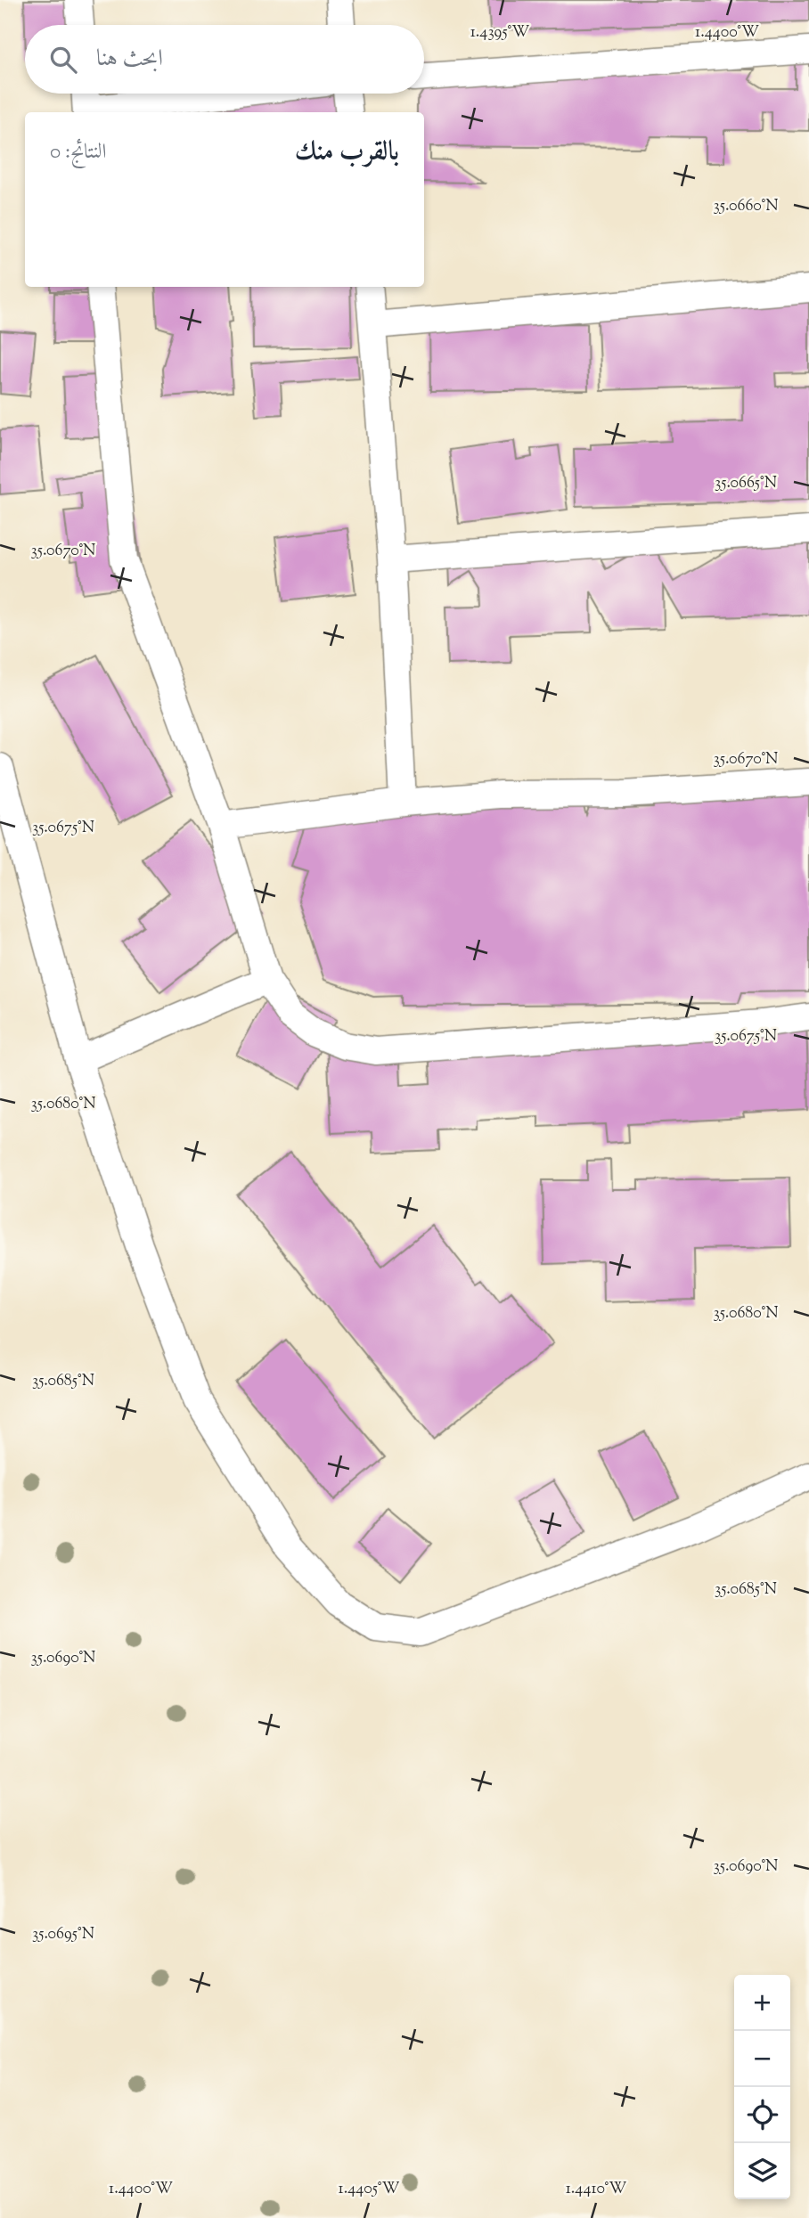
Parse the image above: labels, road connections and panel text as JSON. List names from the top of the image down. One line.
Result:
{"page":{"search":"ابحث هنا","heading":["بالقرب منك","النتائج: 0"],"map_buttons":["+","−"]},"coordinates":["1.4395°W","1.4400°W","35.0660°N","35.0665°N","35.0670°N","35.0675°N","35.0680°N","35.0685°N","35.0690°N","35.0695°N","1.4405°W","1.4410°W"]}
